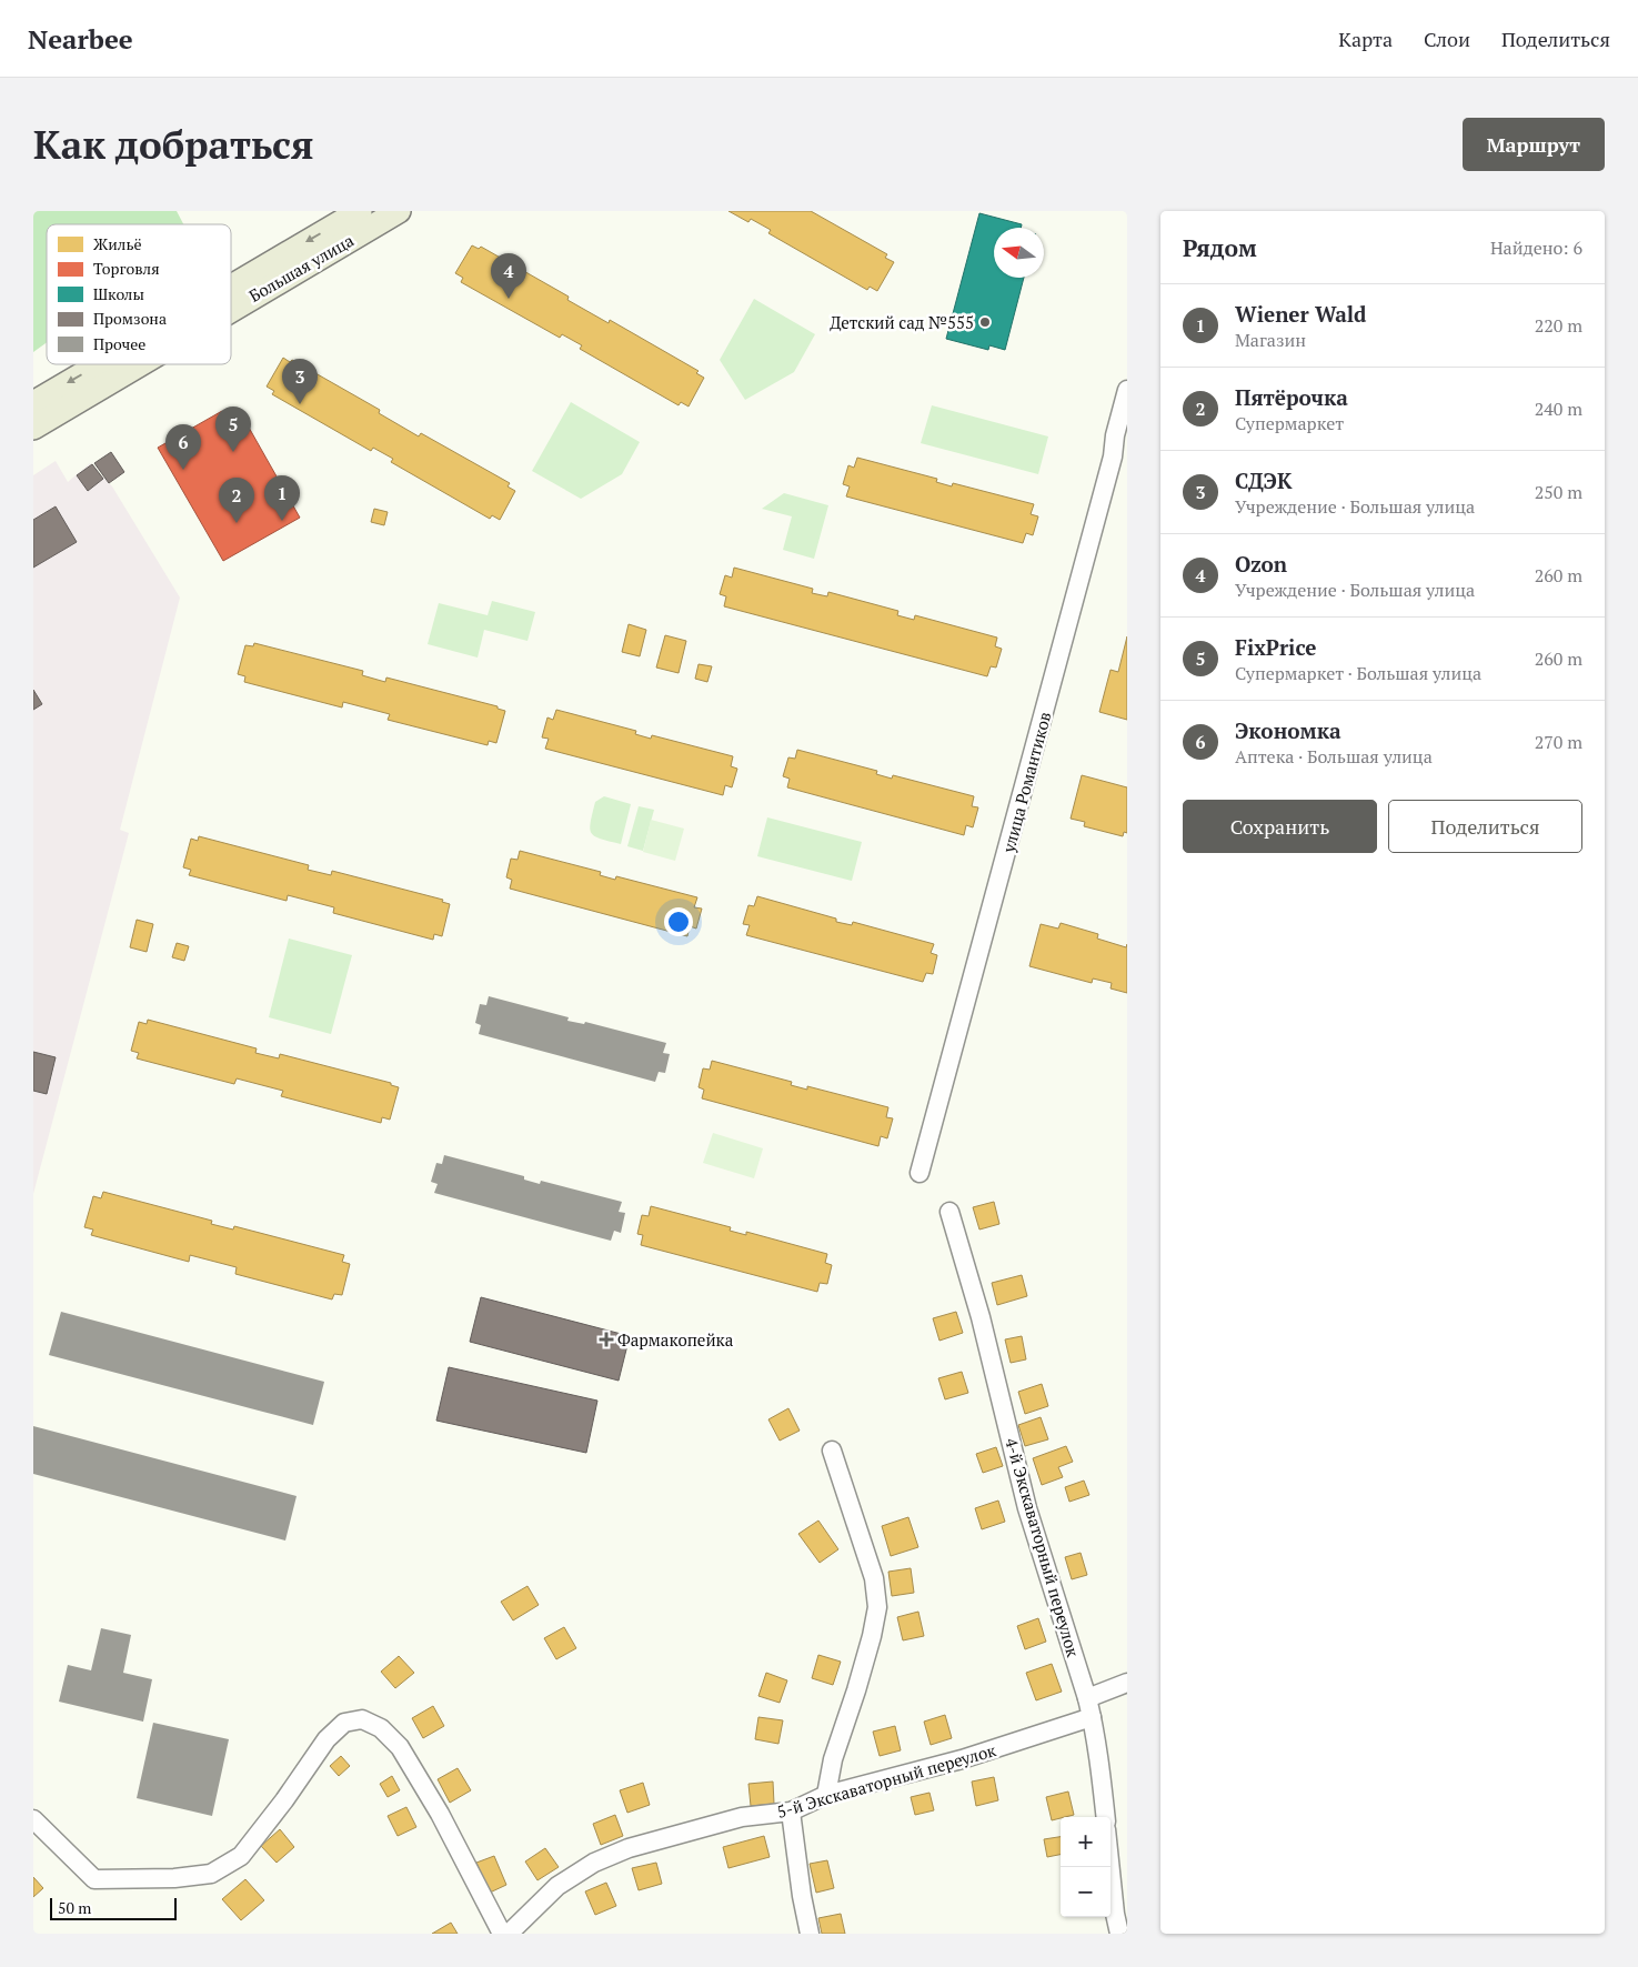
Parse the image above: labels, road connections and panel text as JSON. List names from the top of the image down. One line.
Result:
{"streets":{"main road":["Большая улица"],"street":["улица Романтиков","4-й Экскаваторный переулок","5-й Экскаваторный переулок"]},"crossings":[["4-й Экскаваторный переулок","5-й Экскаваторный переулок"]],"places":{"other":["Детский сад №555"],"health":["Фармакопейка"]},"legend":["Жильё","Торговля","Школы","Промзона","Прочее"],"scale_bar":"50 m","north":"left","page":{"header":"Nearbee","nav":["Карта","Слои","Поделиться"],"buttons":["Маршрут",["Сохранить","Поделиться"]],"title":"Как добраться","heading":["Рядом","Найдено: 6"],"pins":["4","3","5","6","1","2"],"list":[{"mark":"1","name":"Wiener Wald","note":"Магазин","value":"220 m"},{"mark":"2","name":"Пятёрочка","note":"Супермаркет","value":"240 m"},{"mark":"3","name":"СДЭК","note":"Учреждение · Большая улица","value":"250 m"},{"mark":"4","name":"Ozon","note":"Учреждение · Большая улица","value":"260 m"},{"mark":"5","name":"FixPrice","note":"Супермаркет · Большая улица","value":"260 m"},{"mark":"6","name":"Экономка","note":"Аптека · Большая улица","value":"270 m"}],"map_buttons":["+","−"],"scale":"50 m"}}
